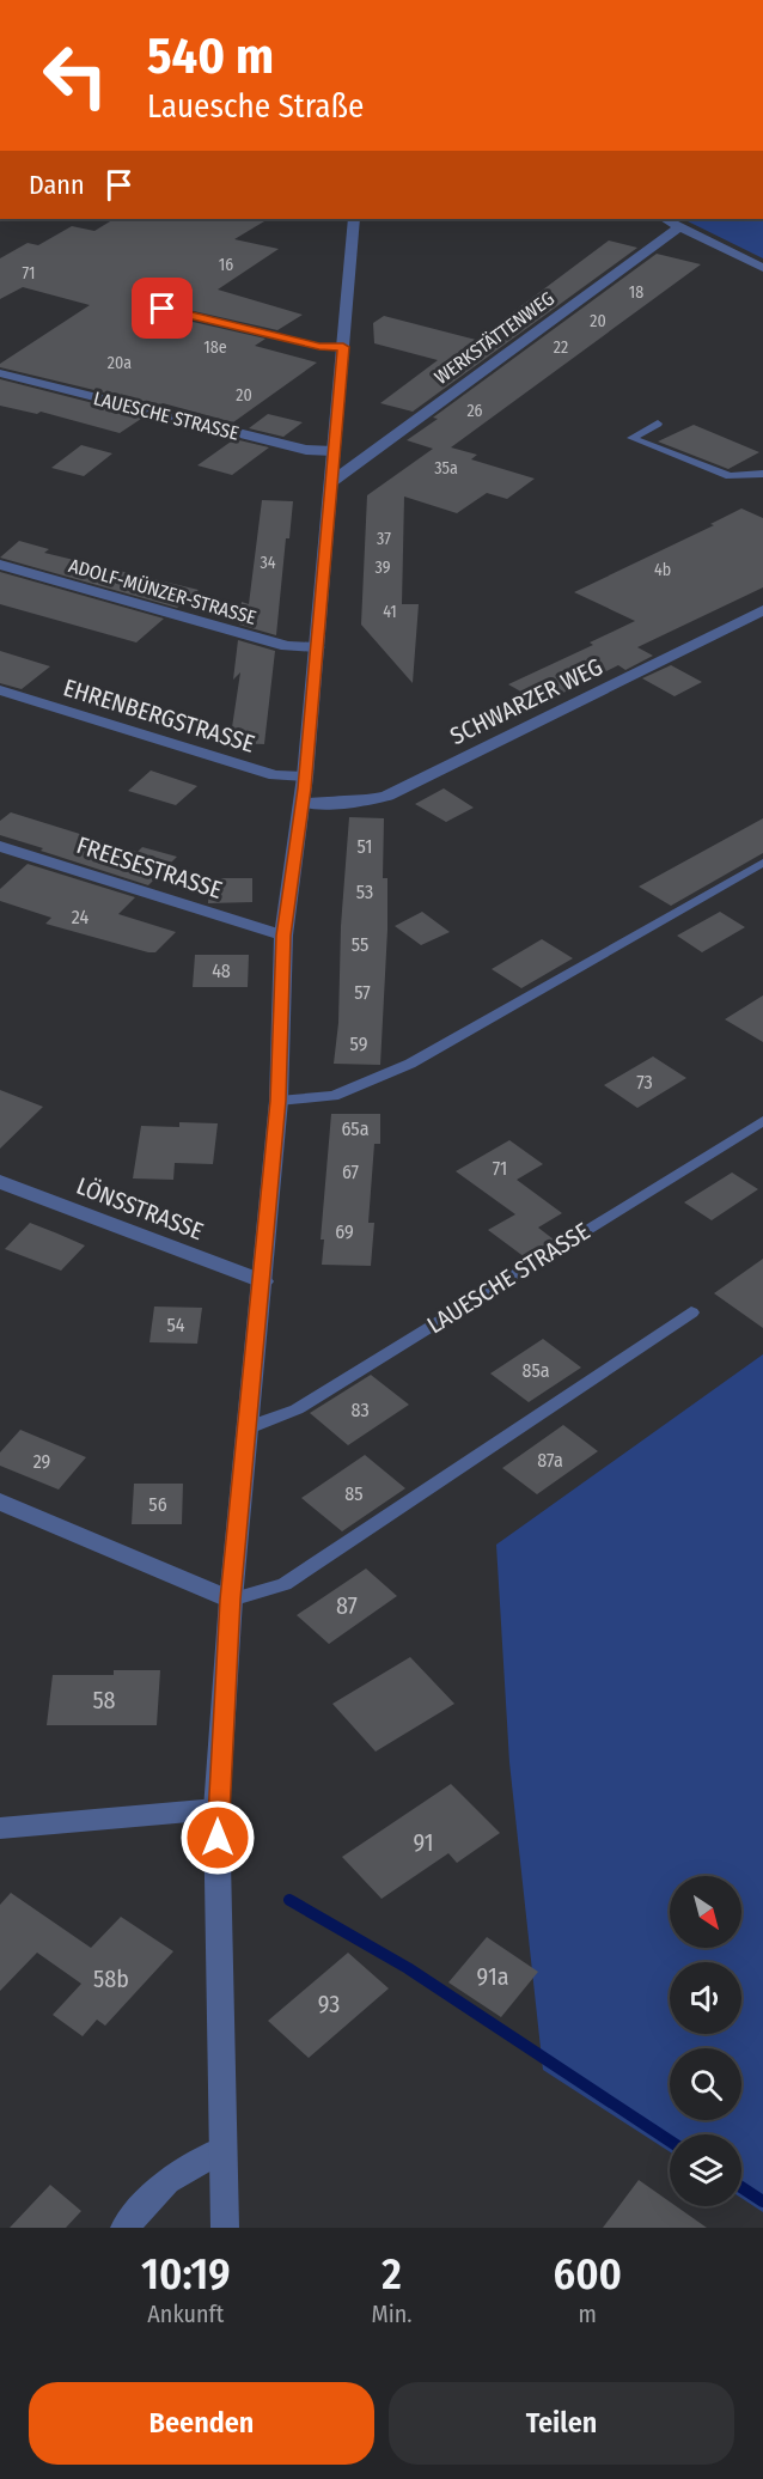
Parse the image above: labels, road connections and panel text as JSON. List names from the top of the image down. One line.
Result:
{"streets":{"street":["WERKSTÄTTENWEG","LAUESCHE STRASSE","ADOLF-MÜNZER-STRASSE","SCHWARZER WEG","EHRENBERGSTRASSE","FREESESTRASSE","LÖNSSTRASSE"]},"house_numbers":["16","71","18","20","18e","22","20a","20","26","35a","37","34","39","4b","41","51","53","24","55","48","57","59","73","65a","71","67","69","54","85a","83","87a","29","85","56","87","58","91","91a","58b","93"],"north":"bottom right","page":{"turn":["540 m","Lauesche Straße"],"then":"Dann","eta":["10:19","Ankunft","2","Min.","600","m"],"buttons":["Beenden","Teilen"]}}
